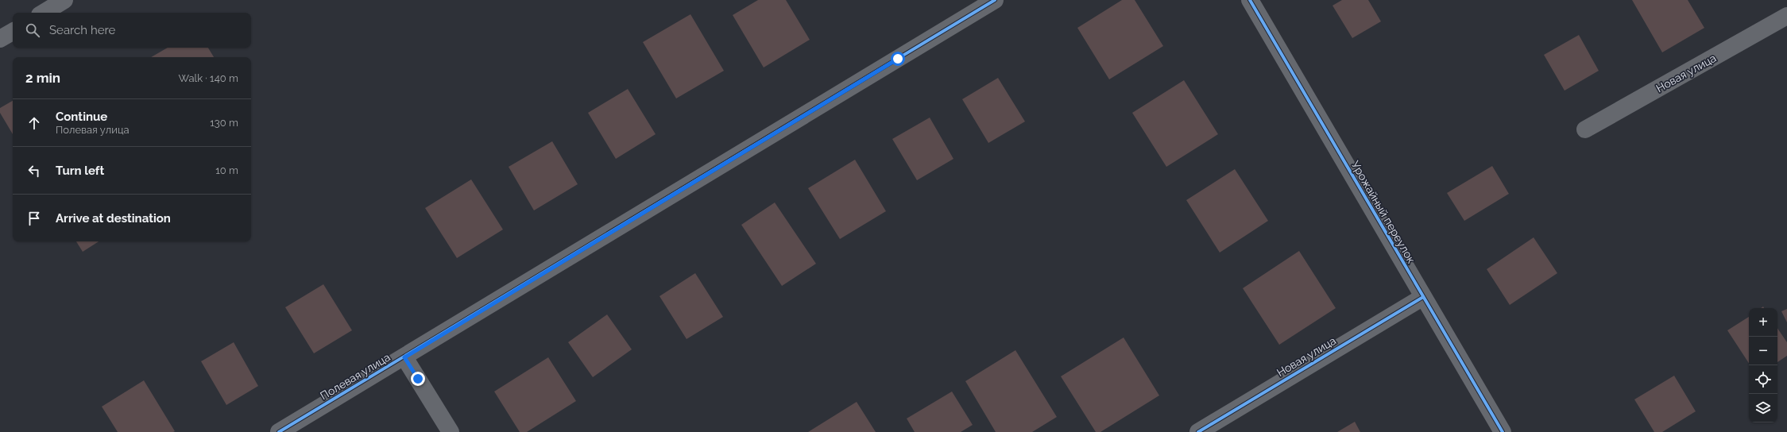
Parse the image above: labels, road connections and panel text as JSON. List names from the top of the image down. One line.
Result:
{"streets":{"street":["Новая улица","Урожайный переулок","Полевая улица"]},"crossings":[["Новая улица","Урожайный переулок"]],"page":{"search":"Search here","heading":["2 min","Walk · 140 m"],"list":[["Continue","Полевая улица","130 m"],["Turn left","10 m"],"Arrive at destination"],"map_buttons":["+","−"]}}
